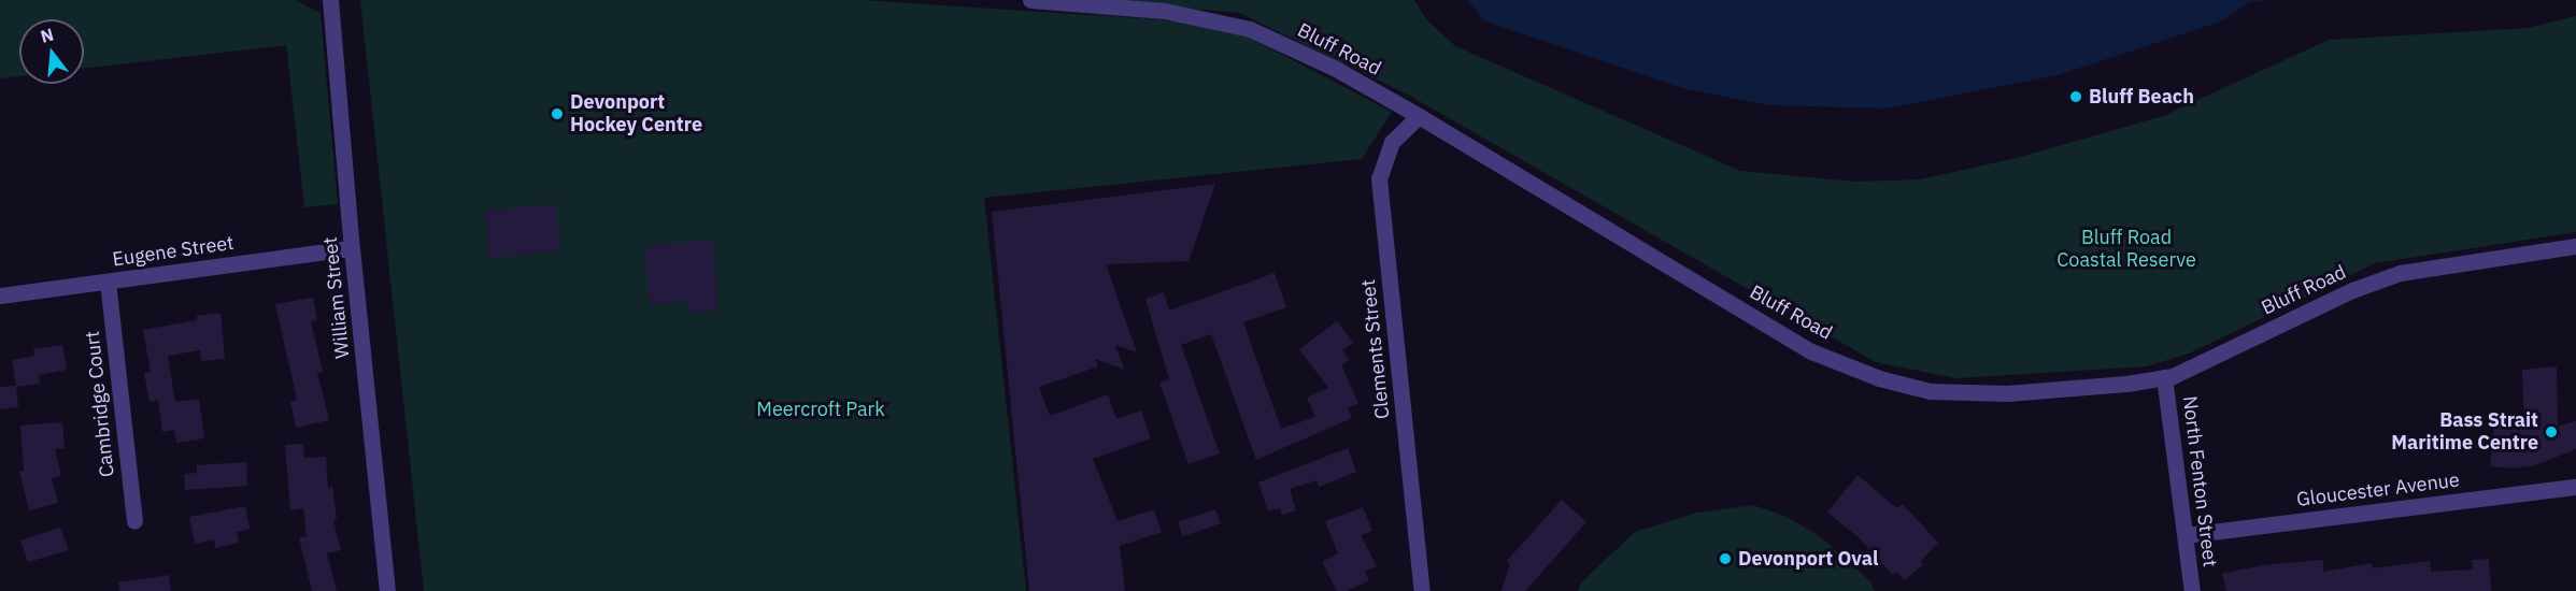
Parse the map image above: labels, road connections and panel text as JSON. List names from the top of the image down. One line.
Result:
{"streets":{"street":["Bluff Road","Eugene Street","William Street","Clements Street","Cambridge Court","North Fenton Street","Gloucester Avenue"]},"crossings":[["Bluff Road","Clements Street"],["Bluff Road","North Fenton Street"],["Eugene Street","William Street"],["Eugene Street","Cambridge Court"],["North Fenton Street","Gloucester Avenue"]],"parks":["Bluff Road Coastal Reserve","Meercroft Park"],"places":["Bluff Beach","Devonport Hockey Centre","Bass Strait Maritime Centre","Devonport Oval"],"north":"top"}
